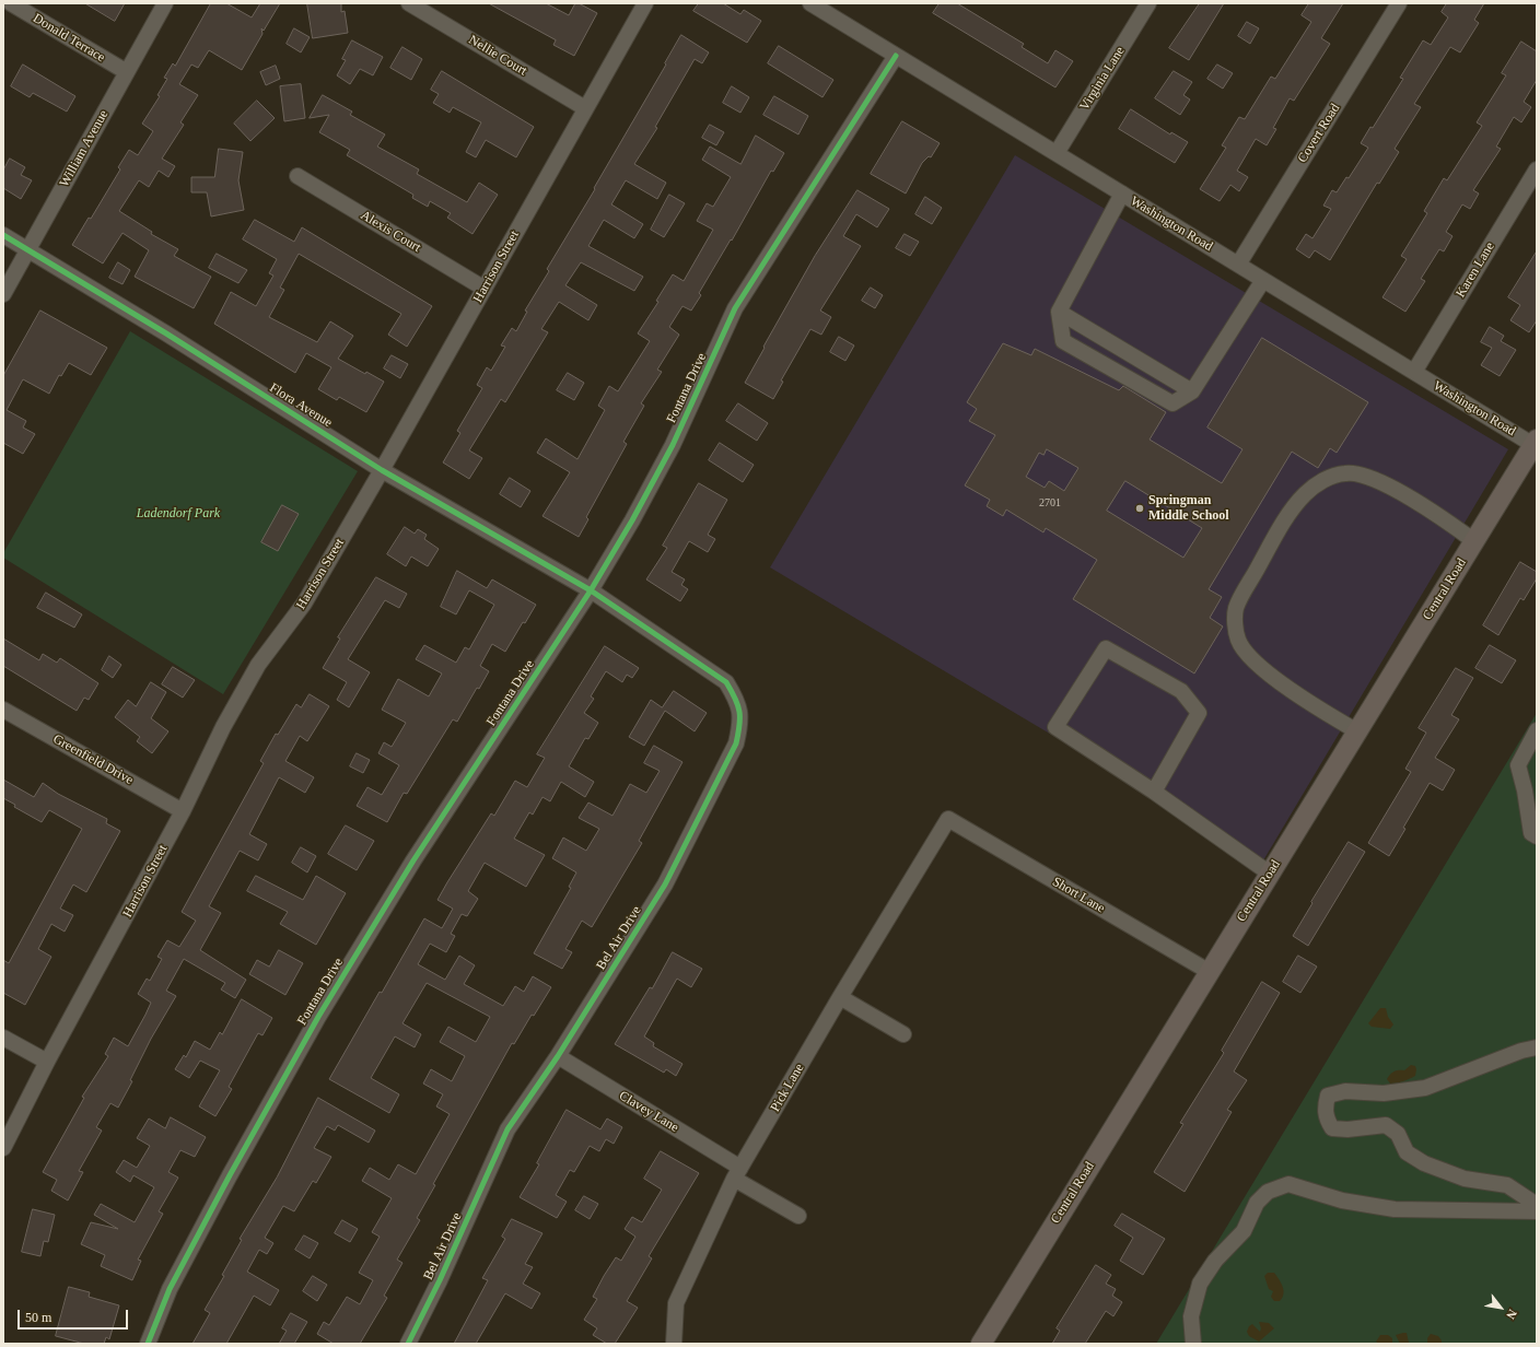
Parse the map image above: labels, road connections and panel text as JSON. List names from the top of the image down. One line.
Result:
{"streets":{"main road":["Central Road"],"street":["Donald Terrace","Nellie Court","Virginia Lane","Covert Road","William Avenue","Washington Road","Alexis Court","Harrison Street","Karen Lane","Fontana Drive","Flora Avenue","Greenfield Drive","Short Lane","Bel Air Drive","Pick Lane","Clavey Lane"]},"crossings":[["Donald Terrace","William Avenue"],["Nellie Court","Harrison Street"],["Virginia Lane","Washington Road"],["Covert Road","Washington Road"],["William Avenue","Flora Avenue"],["Washington Road","Karen Lane"],["Washington Road","Fontana Drive"],["Washington Road","Central Road"],["Alexis Court","Harrison Street"],["Harrison Street","Flora Avenue"],["Harrison Street","Greenfield Drive"],["Fontana Drive","Flora Avenue"],["Fontana Drive","Bel Air Drive"],["Flora Avenue","Bel Air Drive"],["Central Road","Short Lane"],["Short Lane","Pick Lane"],["Bel Air Drive","Clavey Lane"],["Pick Lane","Clavey Lane"]],"parks":["Ladendorf Park"],"places":["Springman Middle School"],"house_numbers":["2701"],"scale_bar":"50 m","north":"bottom right"}
